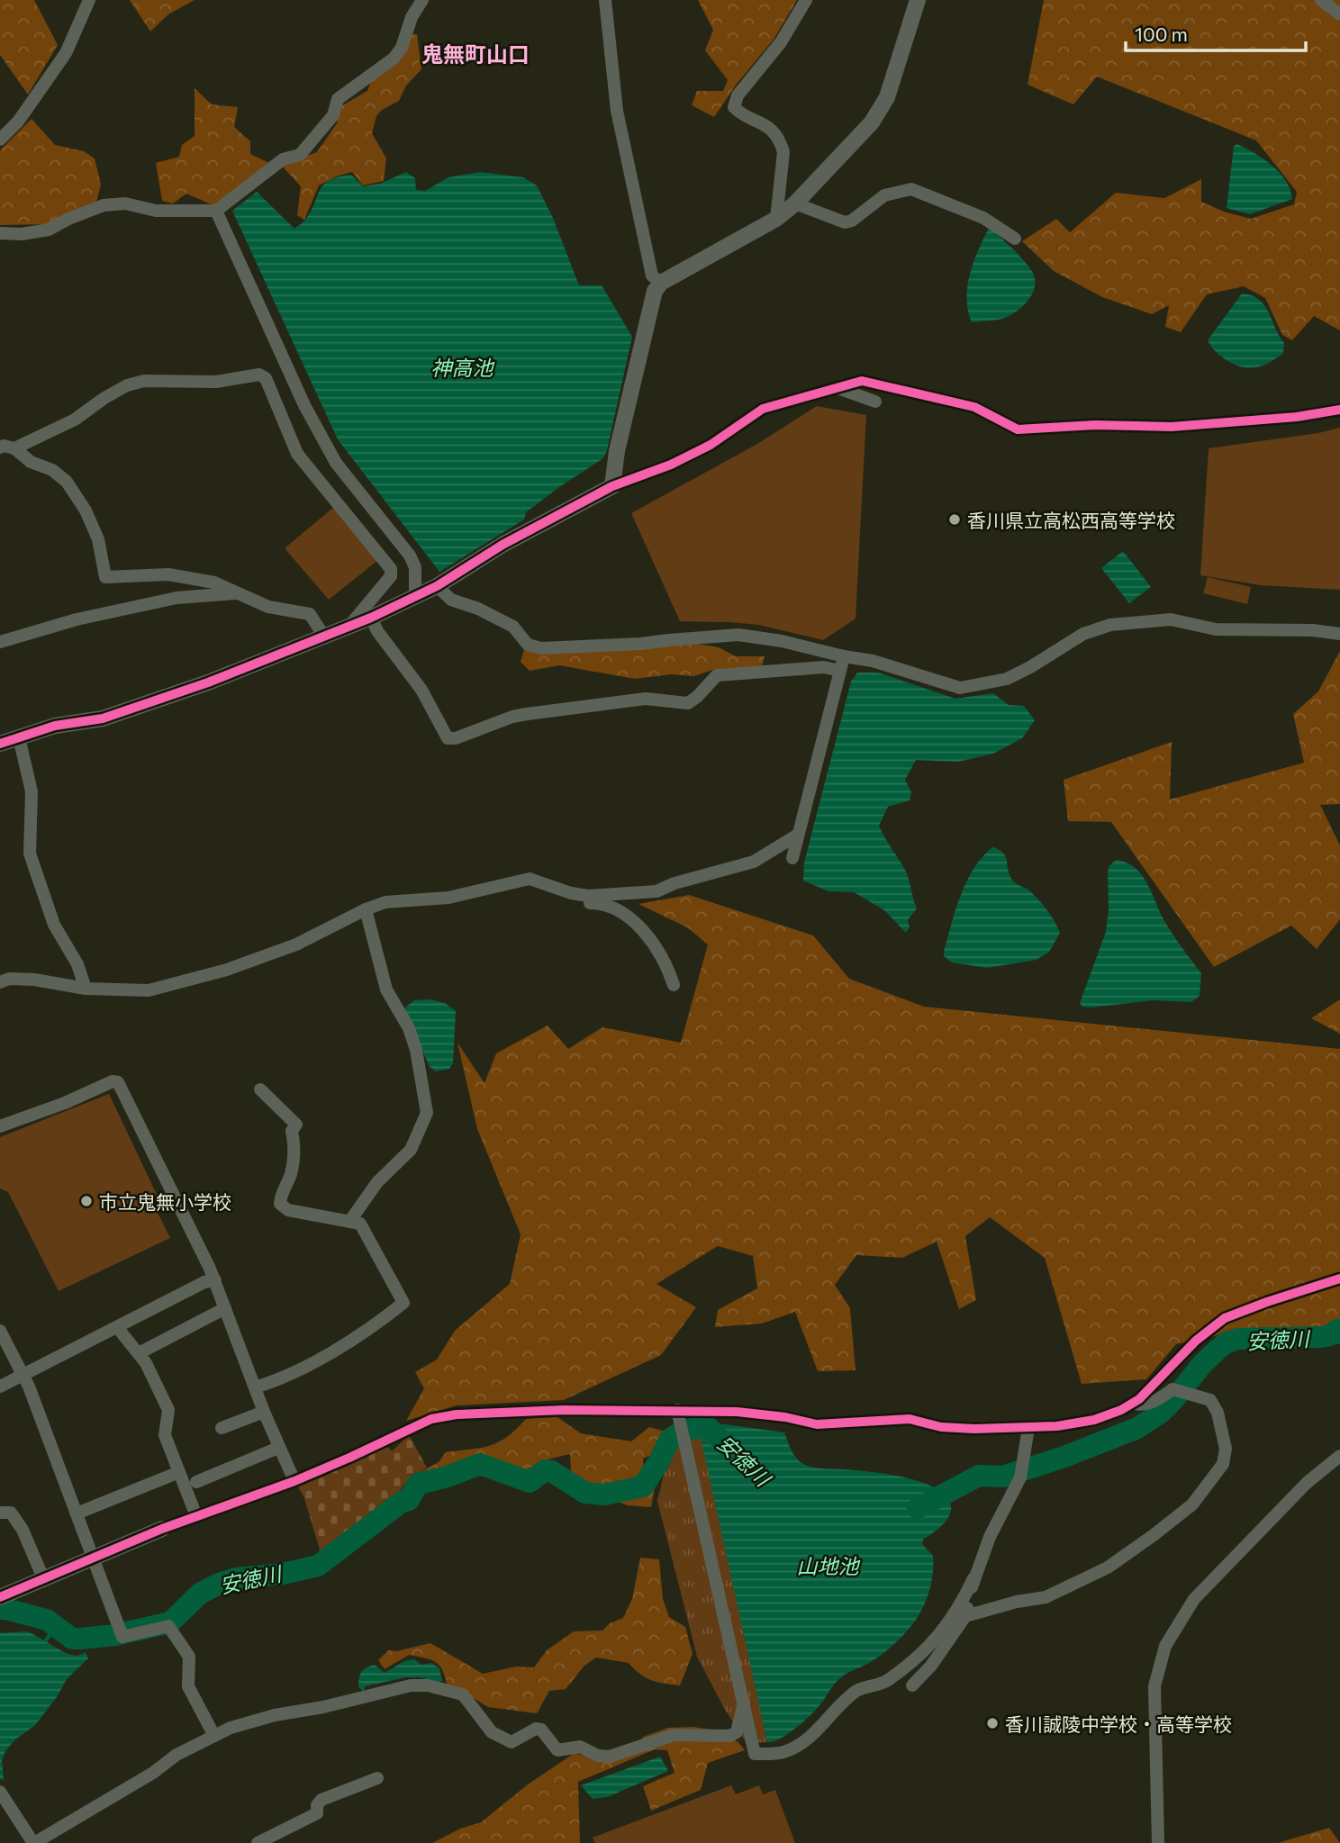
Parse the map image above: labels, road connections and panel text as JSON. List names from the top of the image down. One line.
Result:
{"districts":["鬼無町山口"],"water":["神高池","安徳川","山地池"],"places":["香川県立高松西高等学校","市立鬼無小学校","香川誠陵中学校・高等学校"],"scale_bar":"100 m"}
